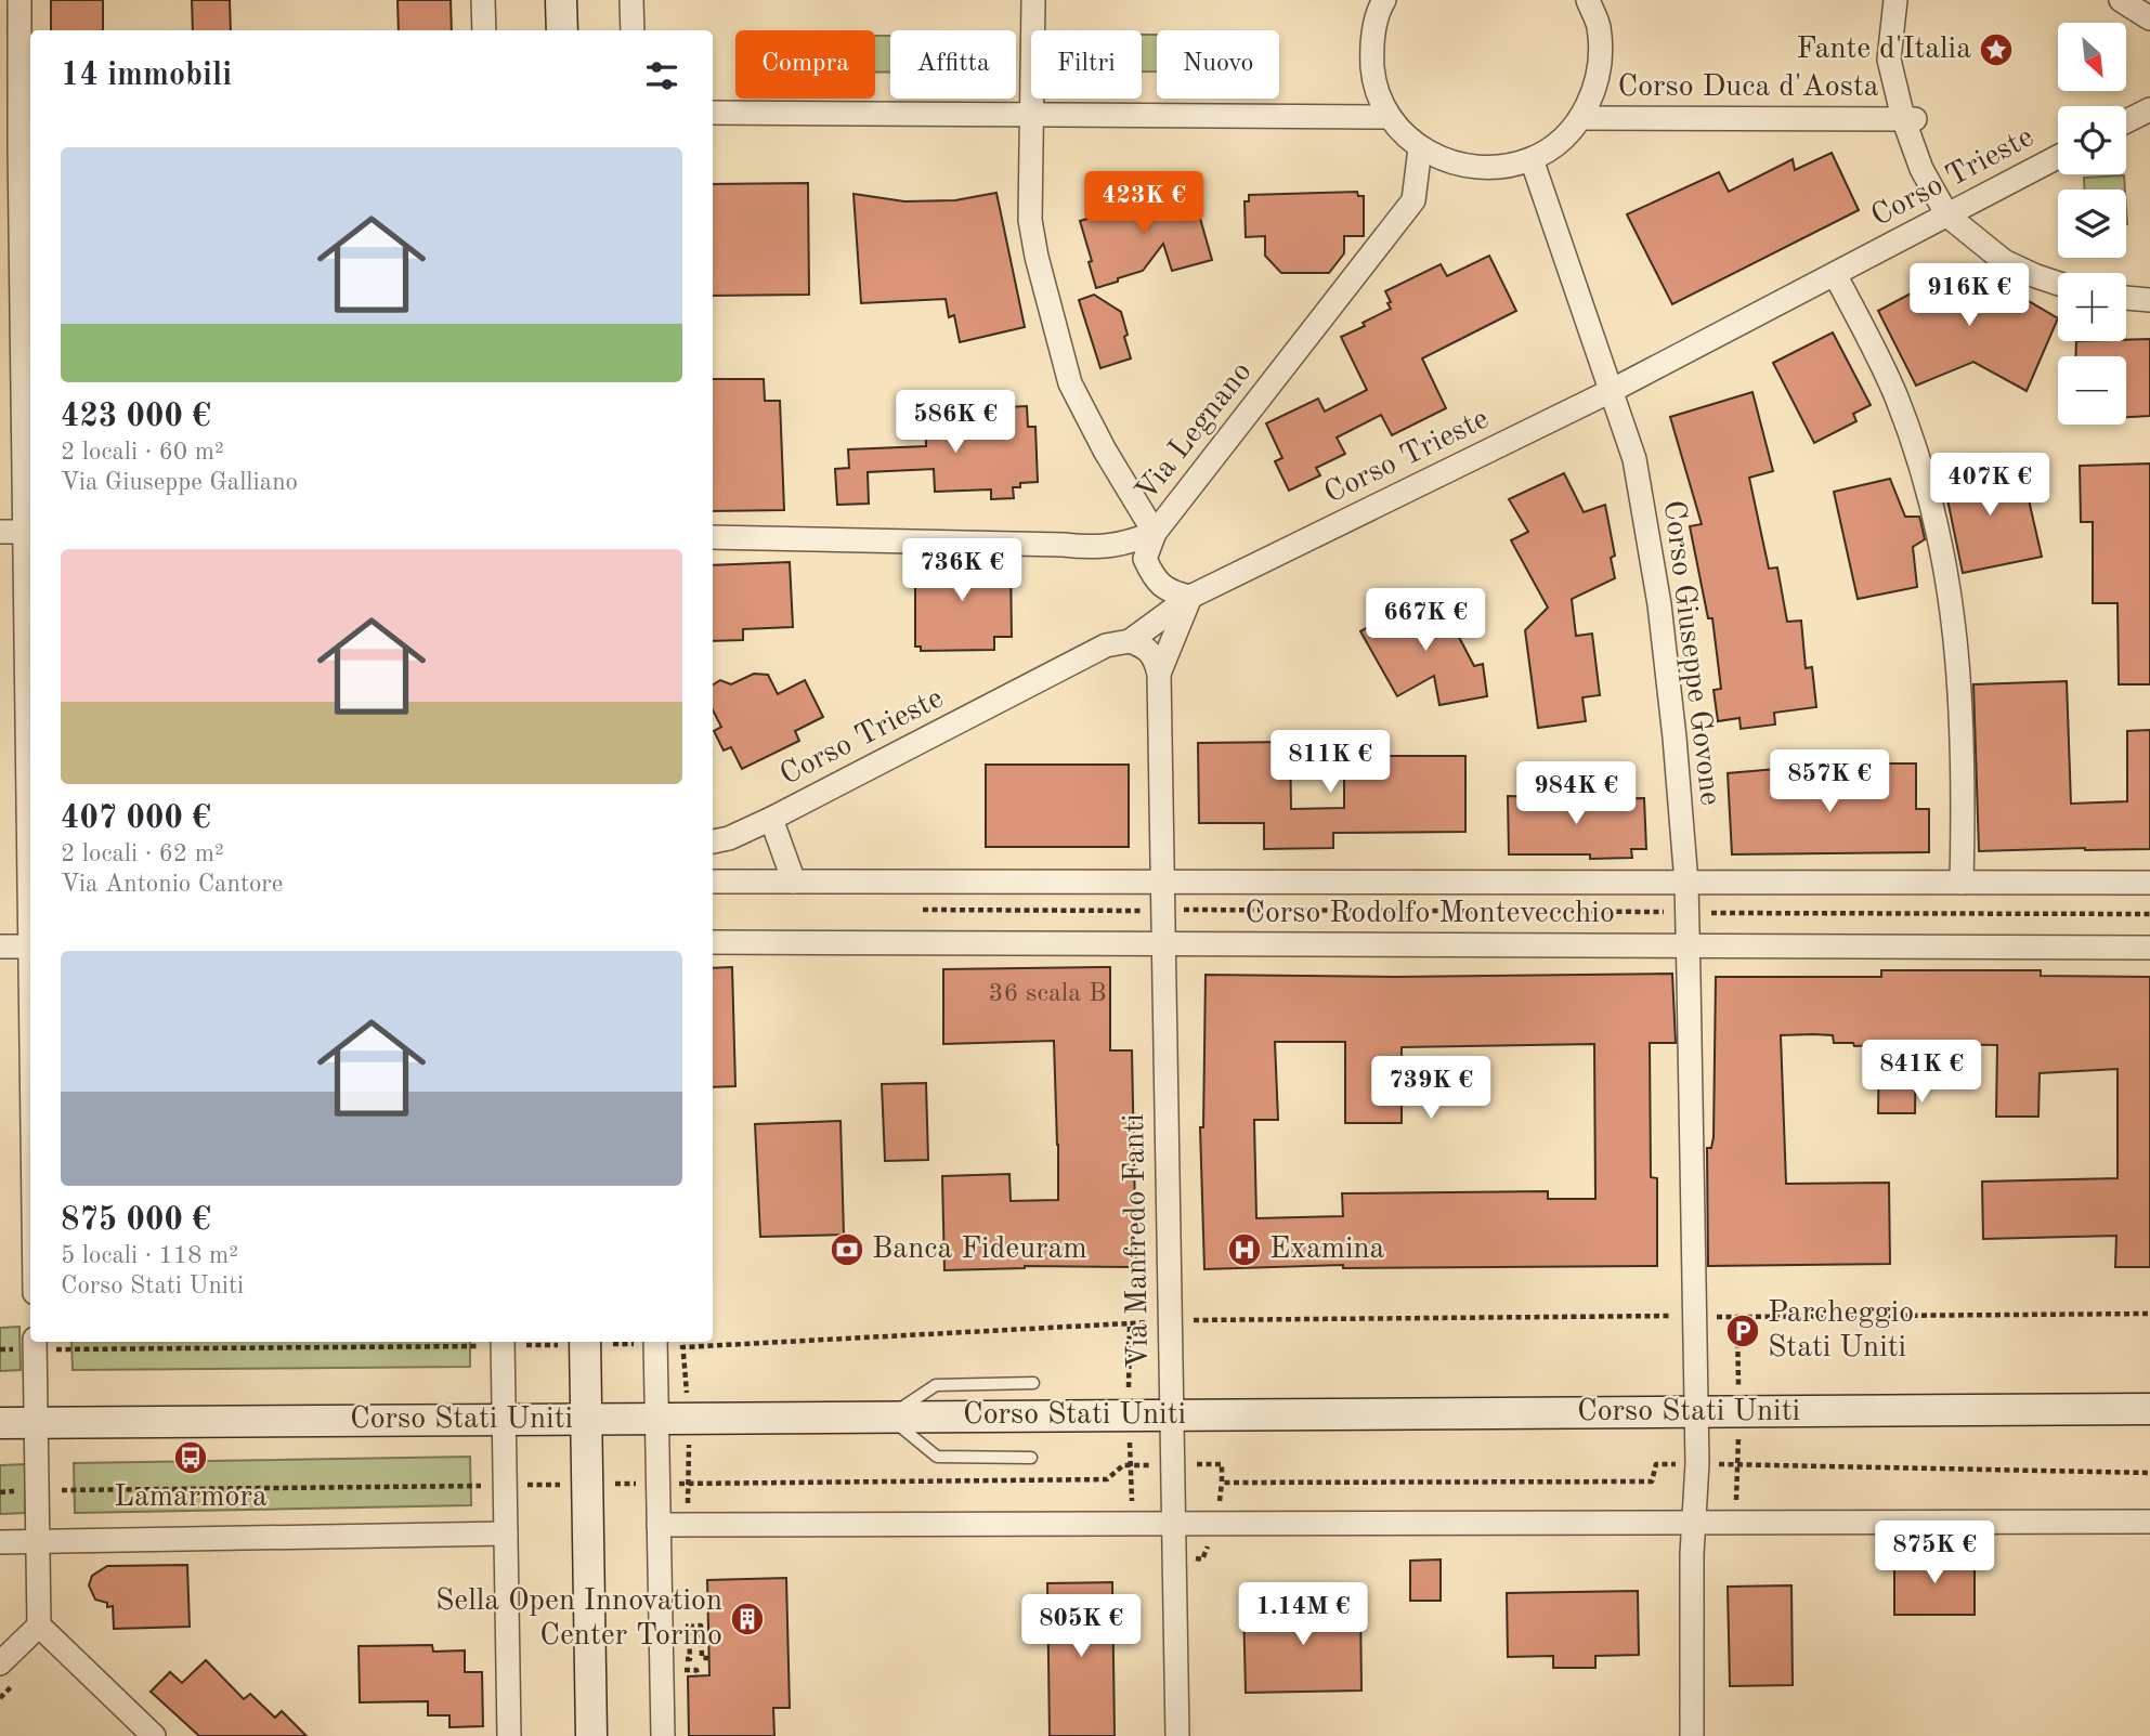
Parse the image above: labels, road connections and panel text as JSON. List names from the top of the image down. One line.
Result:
{"streets":{"main road":["Corso Stati Uniti"],"street":["Corso Duca d'Aosta","Corso Trieste","Via Legnano","Corso Giuseppe Govone","Corso Rodolfo Montevecchio","Via Manfredo Fanti"]},"crossings":[["Corso Trieste","Corso Giuseppe Govone"],["Corso Trieste","Corso Rodolfo Montevecchio"],["Corso Giuseppe Govone","Corso Rodolfo Montevecchio"],["Corso Giuseppe Govone","Corso Stati Uniti"],["Corso Rodolfo Montevecchio","Via Manfredo Fanti"],["Via Manfredo Fanti","Corso Stati Uniti"]],"places":{"place":["Fante d'Italia"],"bank":["Banca Fideuram"],"hospital":["Examina"],"parking":["Parcheggio Stati Uniti"],"bus stop":["Lamarmora"],"building":["Sella Open Innovation Center Torino"]},"house_numbers":["36 scala B"],"north":"bottom right","page":{"map_buttons":["+","−"],"chip":["Compra","Affitta","Filtri","Nuovo"],"heading":"14 immobili","list":[{"name":"423 000 €","note":"2 locali · 60 m² · Via Giuseppe Galliano"},{"name":"407 000 €","note":"2 locali · 62 m² · Via Antonio Cantore"},{"name":"875 000 €","note":"5 locali · 118 m² · Corso Stati Uniti"}],"price":["423K €","916K €","586K €","407K €","736K €","667K €","811K €","857K €","984K €","841K €","739K €","875K €","1.14M €","805K €"]}}
